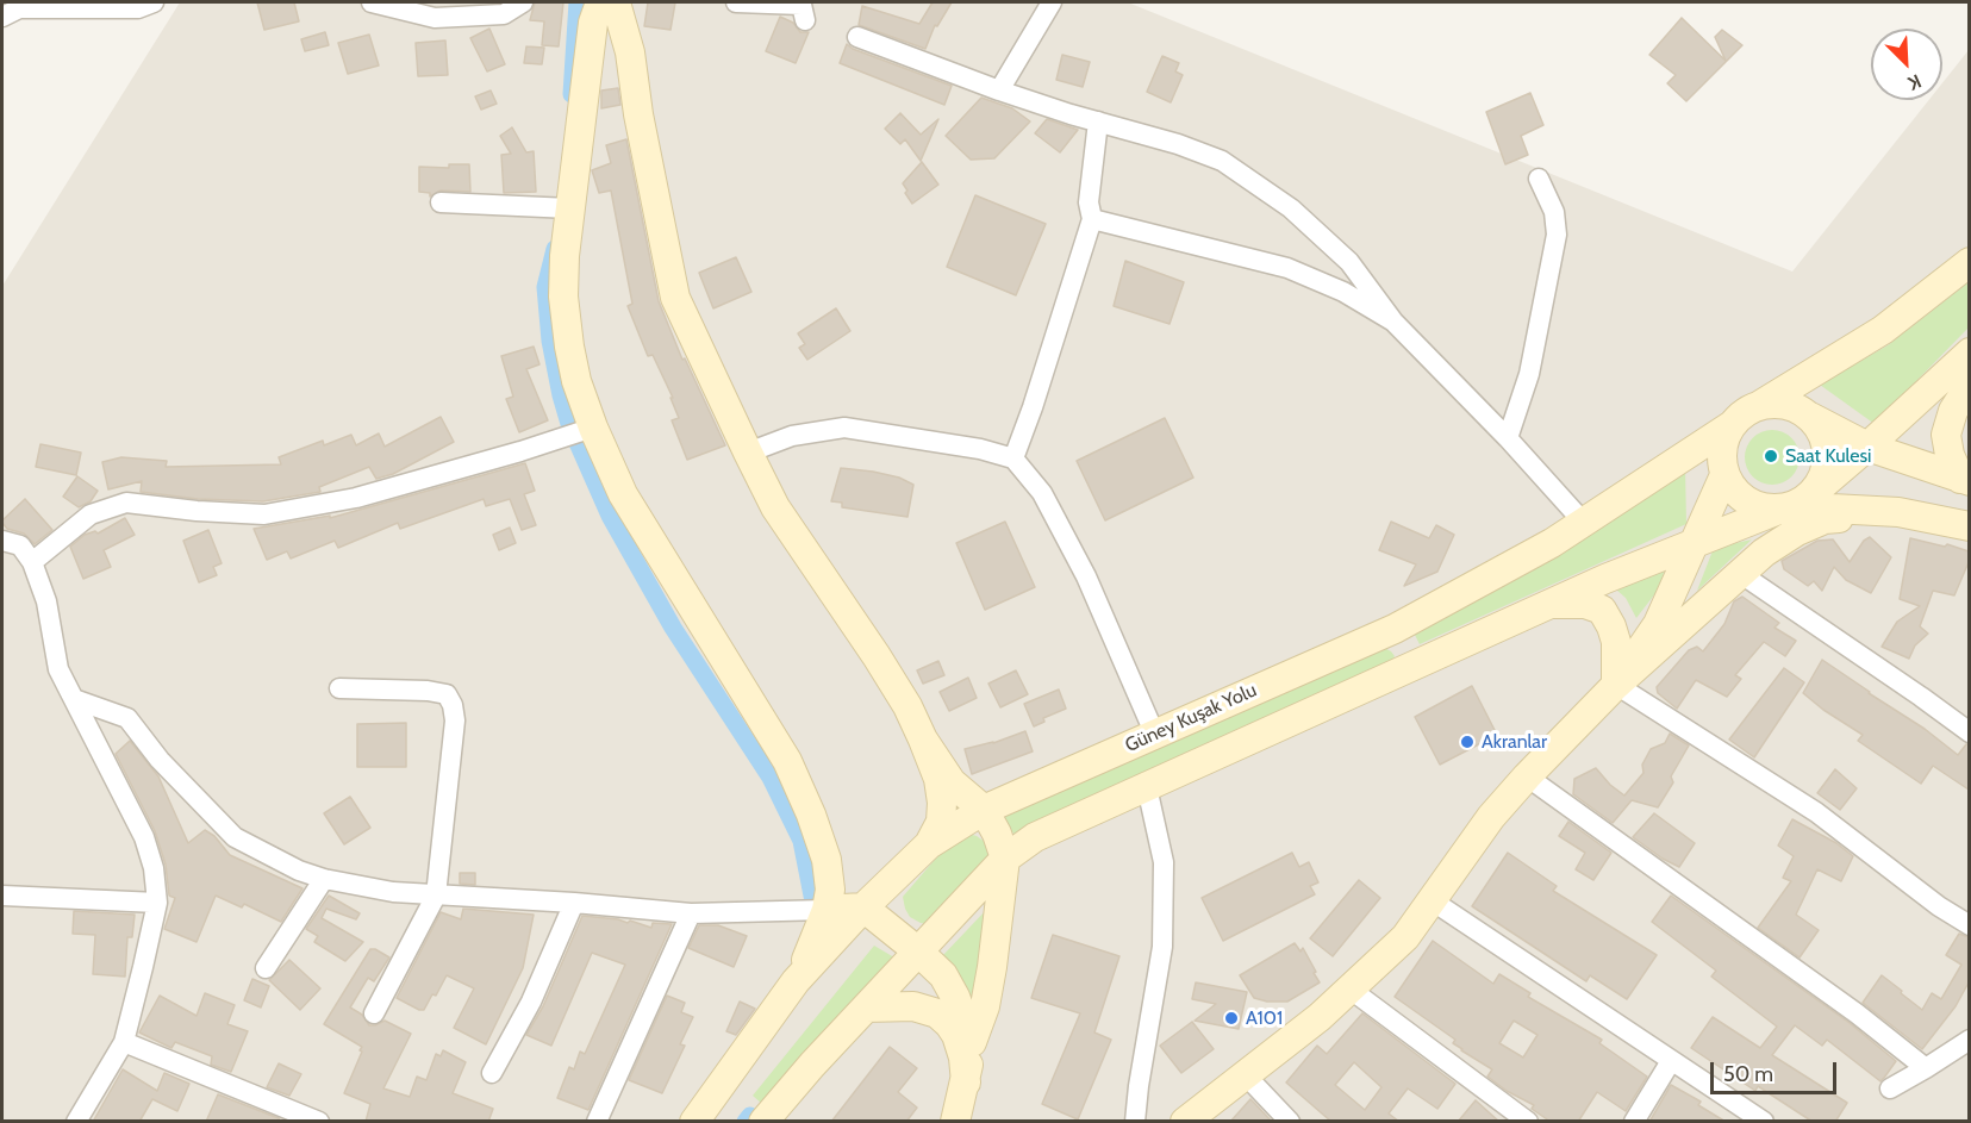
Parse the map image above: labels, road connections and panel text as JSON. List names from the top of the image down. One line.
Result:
{"streets":{"main road":["Güney Kuşak Yolu"]},"places":["Saat Kulesi","Akranlar","A101"],"scale_bar":"50 m","north":"bottom right"}
